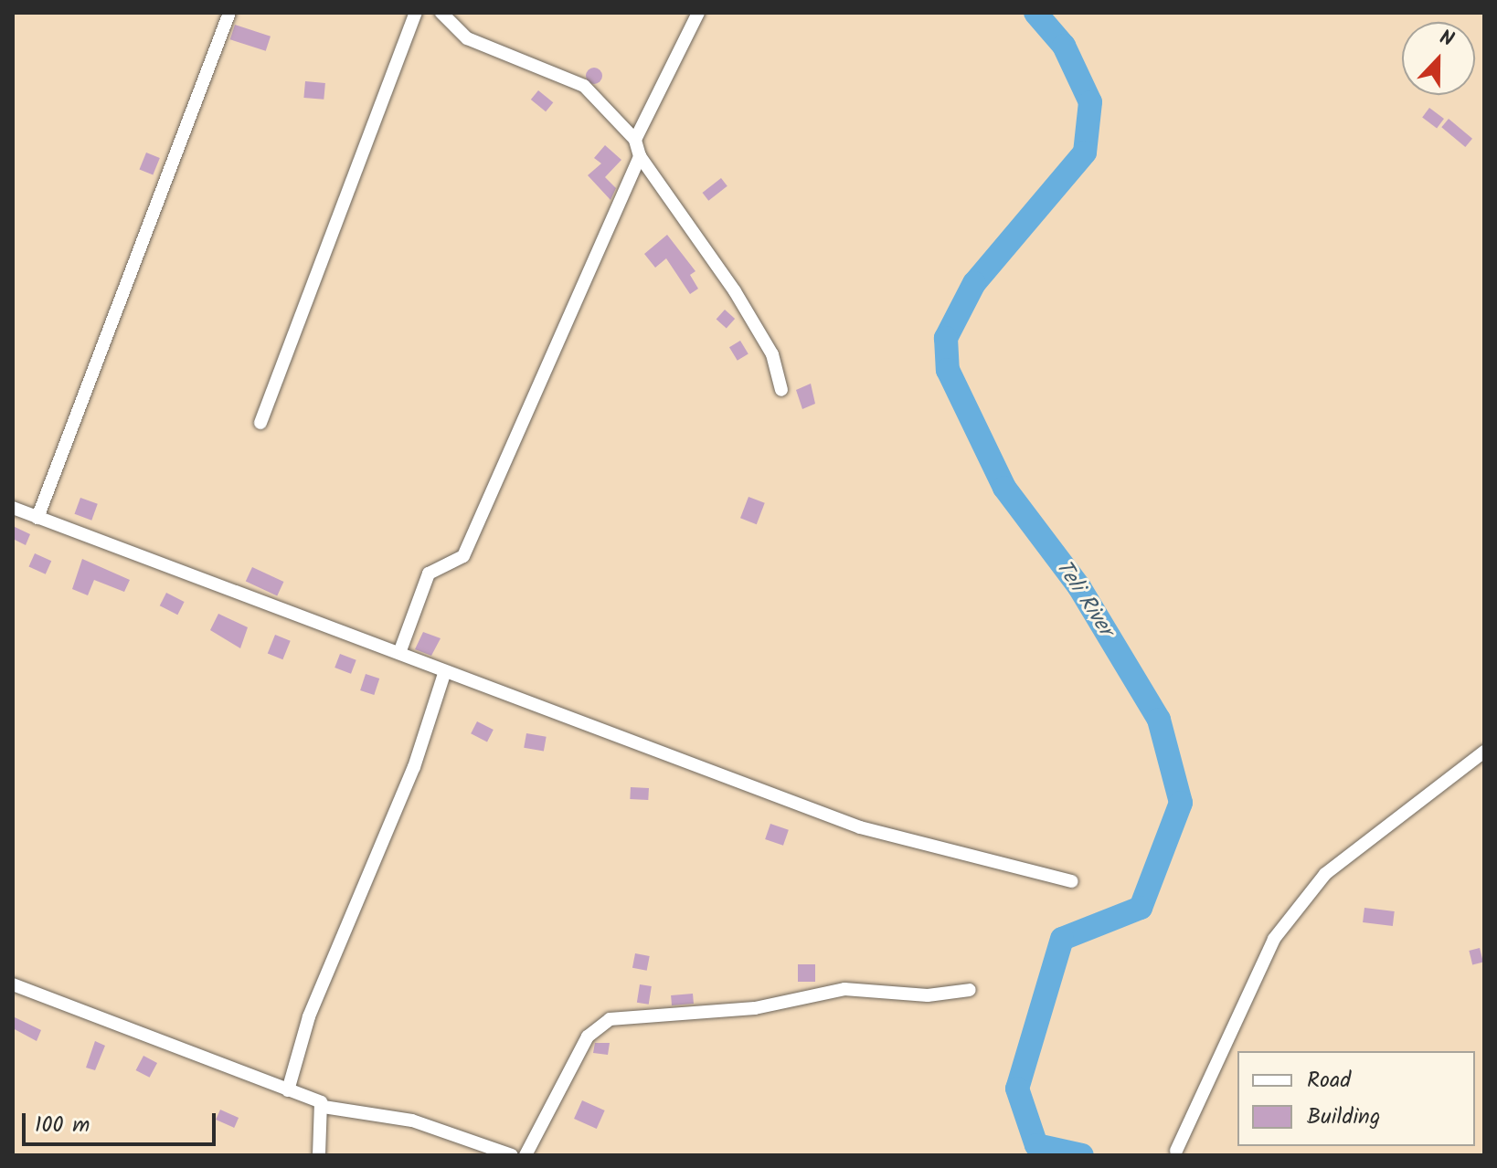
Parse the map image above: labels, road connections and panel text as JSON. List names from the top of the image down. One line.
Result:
{"water":["Teli River"],"legend":["Road","Building"],"scale_bar":"100 m","north":"top"}
